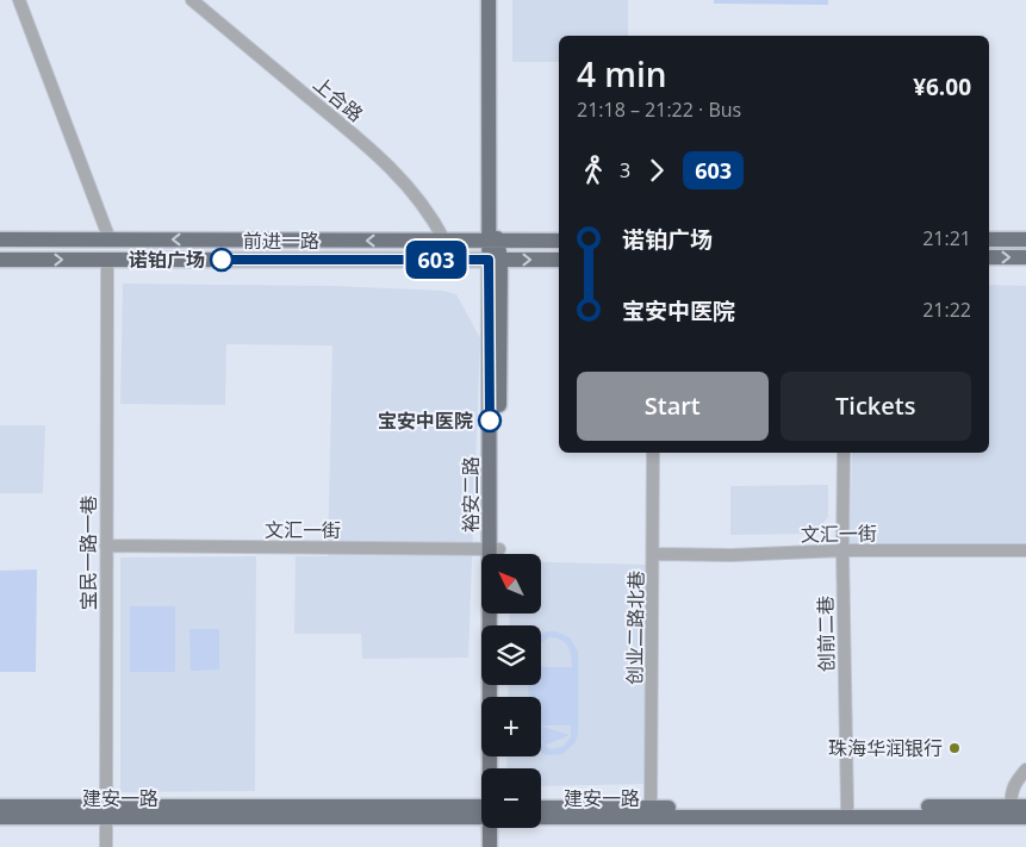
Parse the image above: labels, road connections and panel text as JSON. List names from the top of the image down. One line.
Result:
{"streets":{"main road":["前进一路","裕安二路","建安一路"],"street":["上合路","文汇一街","宝民一路一巷","创业二路北巷","创前二巷"]},"crossings":[["上合路","前进一路"],["前进一路","裕安二路"],["前进一路","宝民一路一巷"],["裕安二路","文汇一街"],["文汇一街","宝民一路一巷"],["文汇一街","创业二路北巷"],["文汇一街","创前二巷"],["宝民一路一巷","建安一路"],["创业二路北巷","建安一路"],["创前二巷","建安一路"]],"places":["诺铂广场","宝安中医院","珠海华润银行"],"lines":["bus line 603"],"north":"top left","page":{"on_map":"603","heading":["4 min","21:18 – 21:22 · Bus","¥6.00"],"legs":["3","603"],"list":[{"name":"诺铂广场","value":"21:21"},{"name":"宝安中医院","value":"21:22"}],"buttons":["Start","Tickets"],"map_buttons":["+","−"]}}
